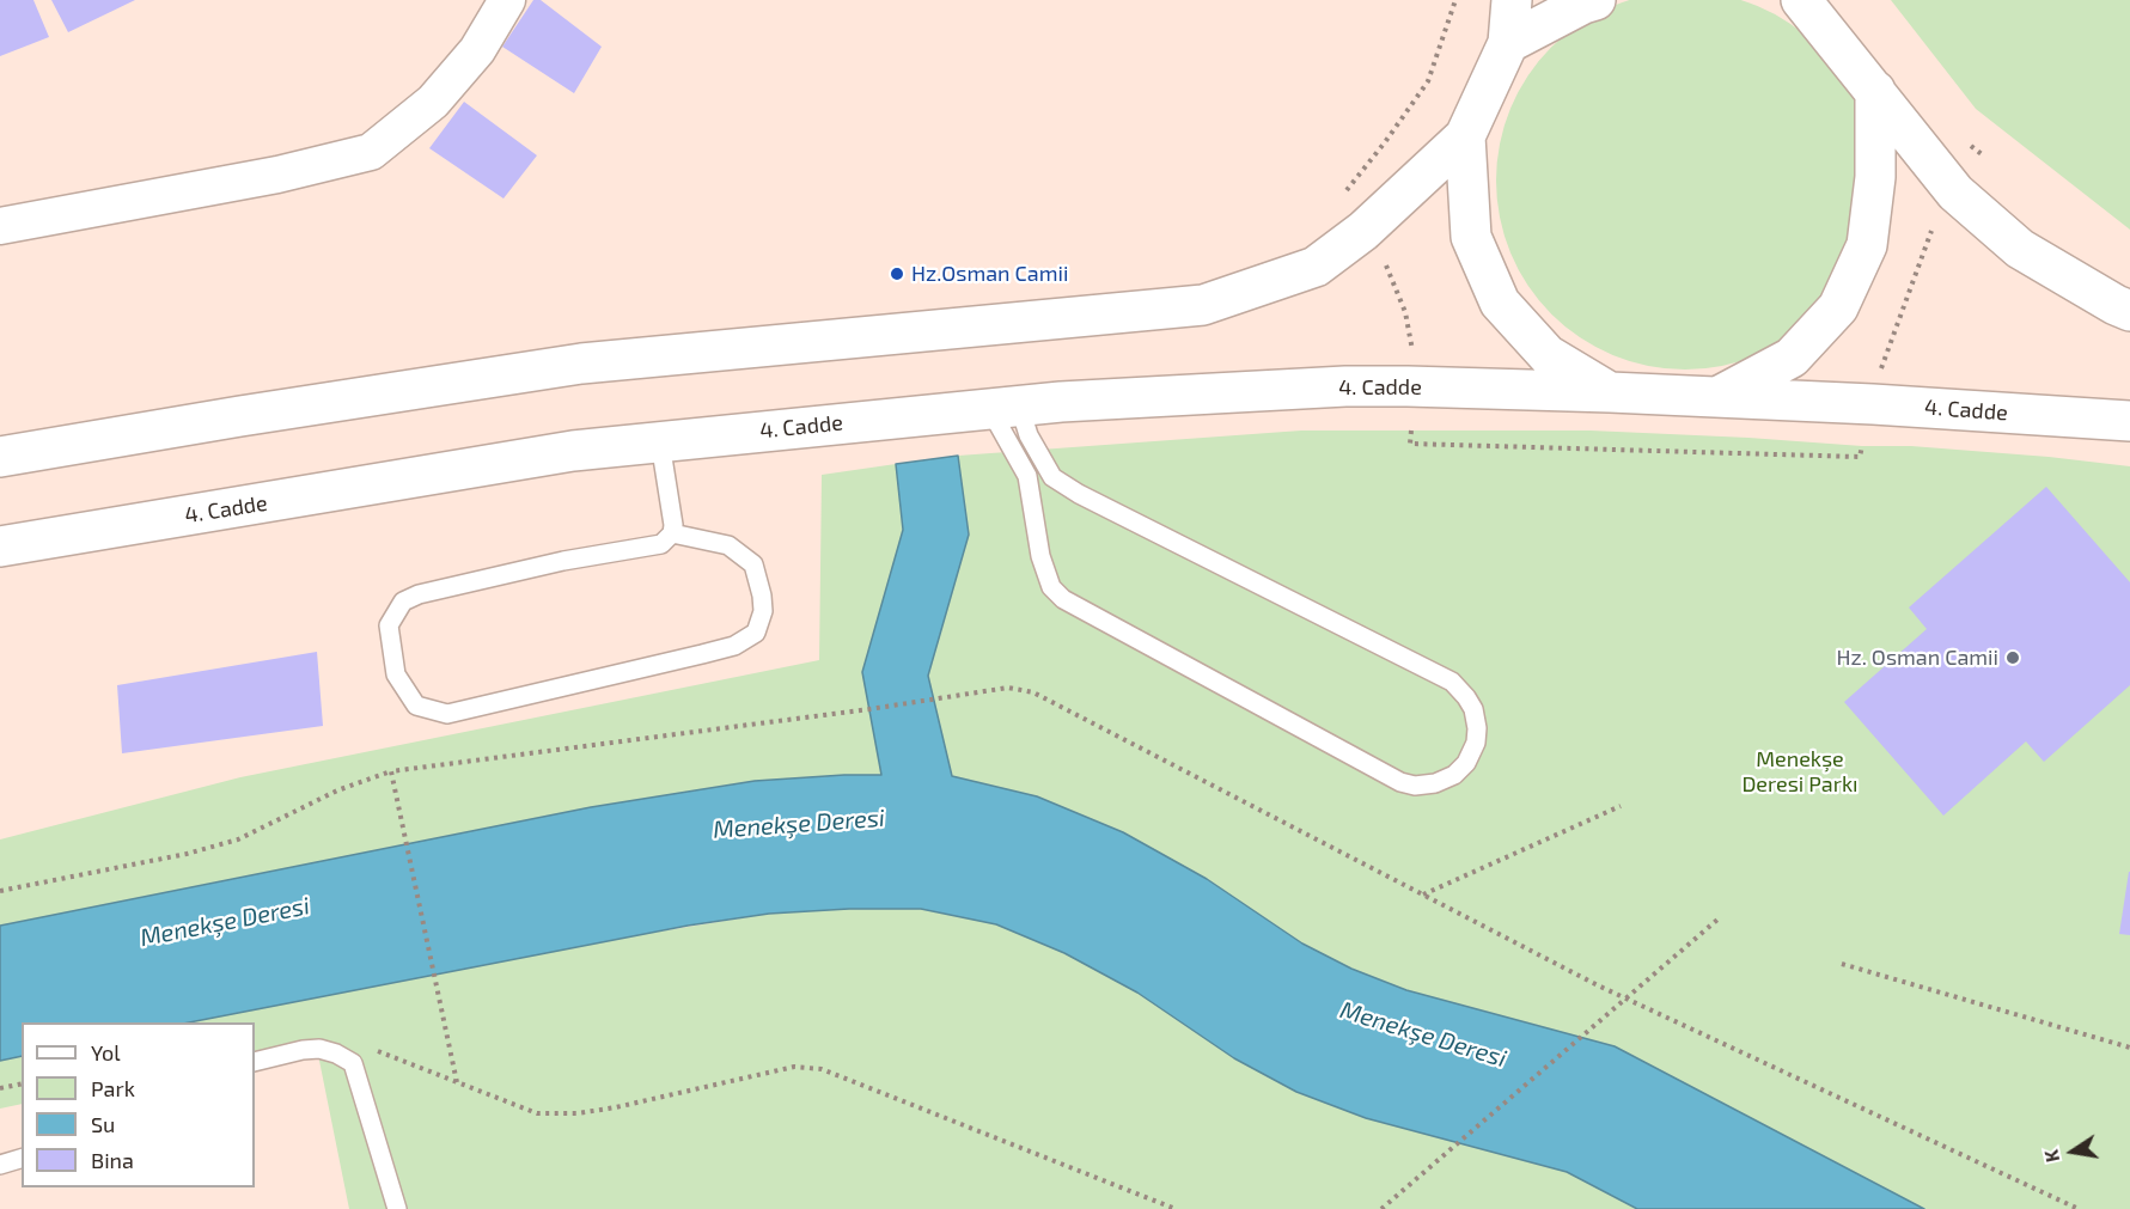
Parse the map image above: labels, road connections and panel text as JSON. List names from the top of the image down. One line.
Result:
{"streets":{"main road":["4. Cadde"]},"water":["Menekşe Deresi"],"parks":["Menekşe Deresi Parkı"],"places":["Hz.Osman Camii","Hz. Osman Camii"],"legend":["Yol","Park","Su","Bina"],"north":"left"}
